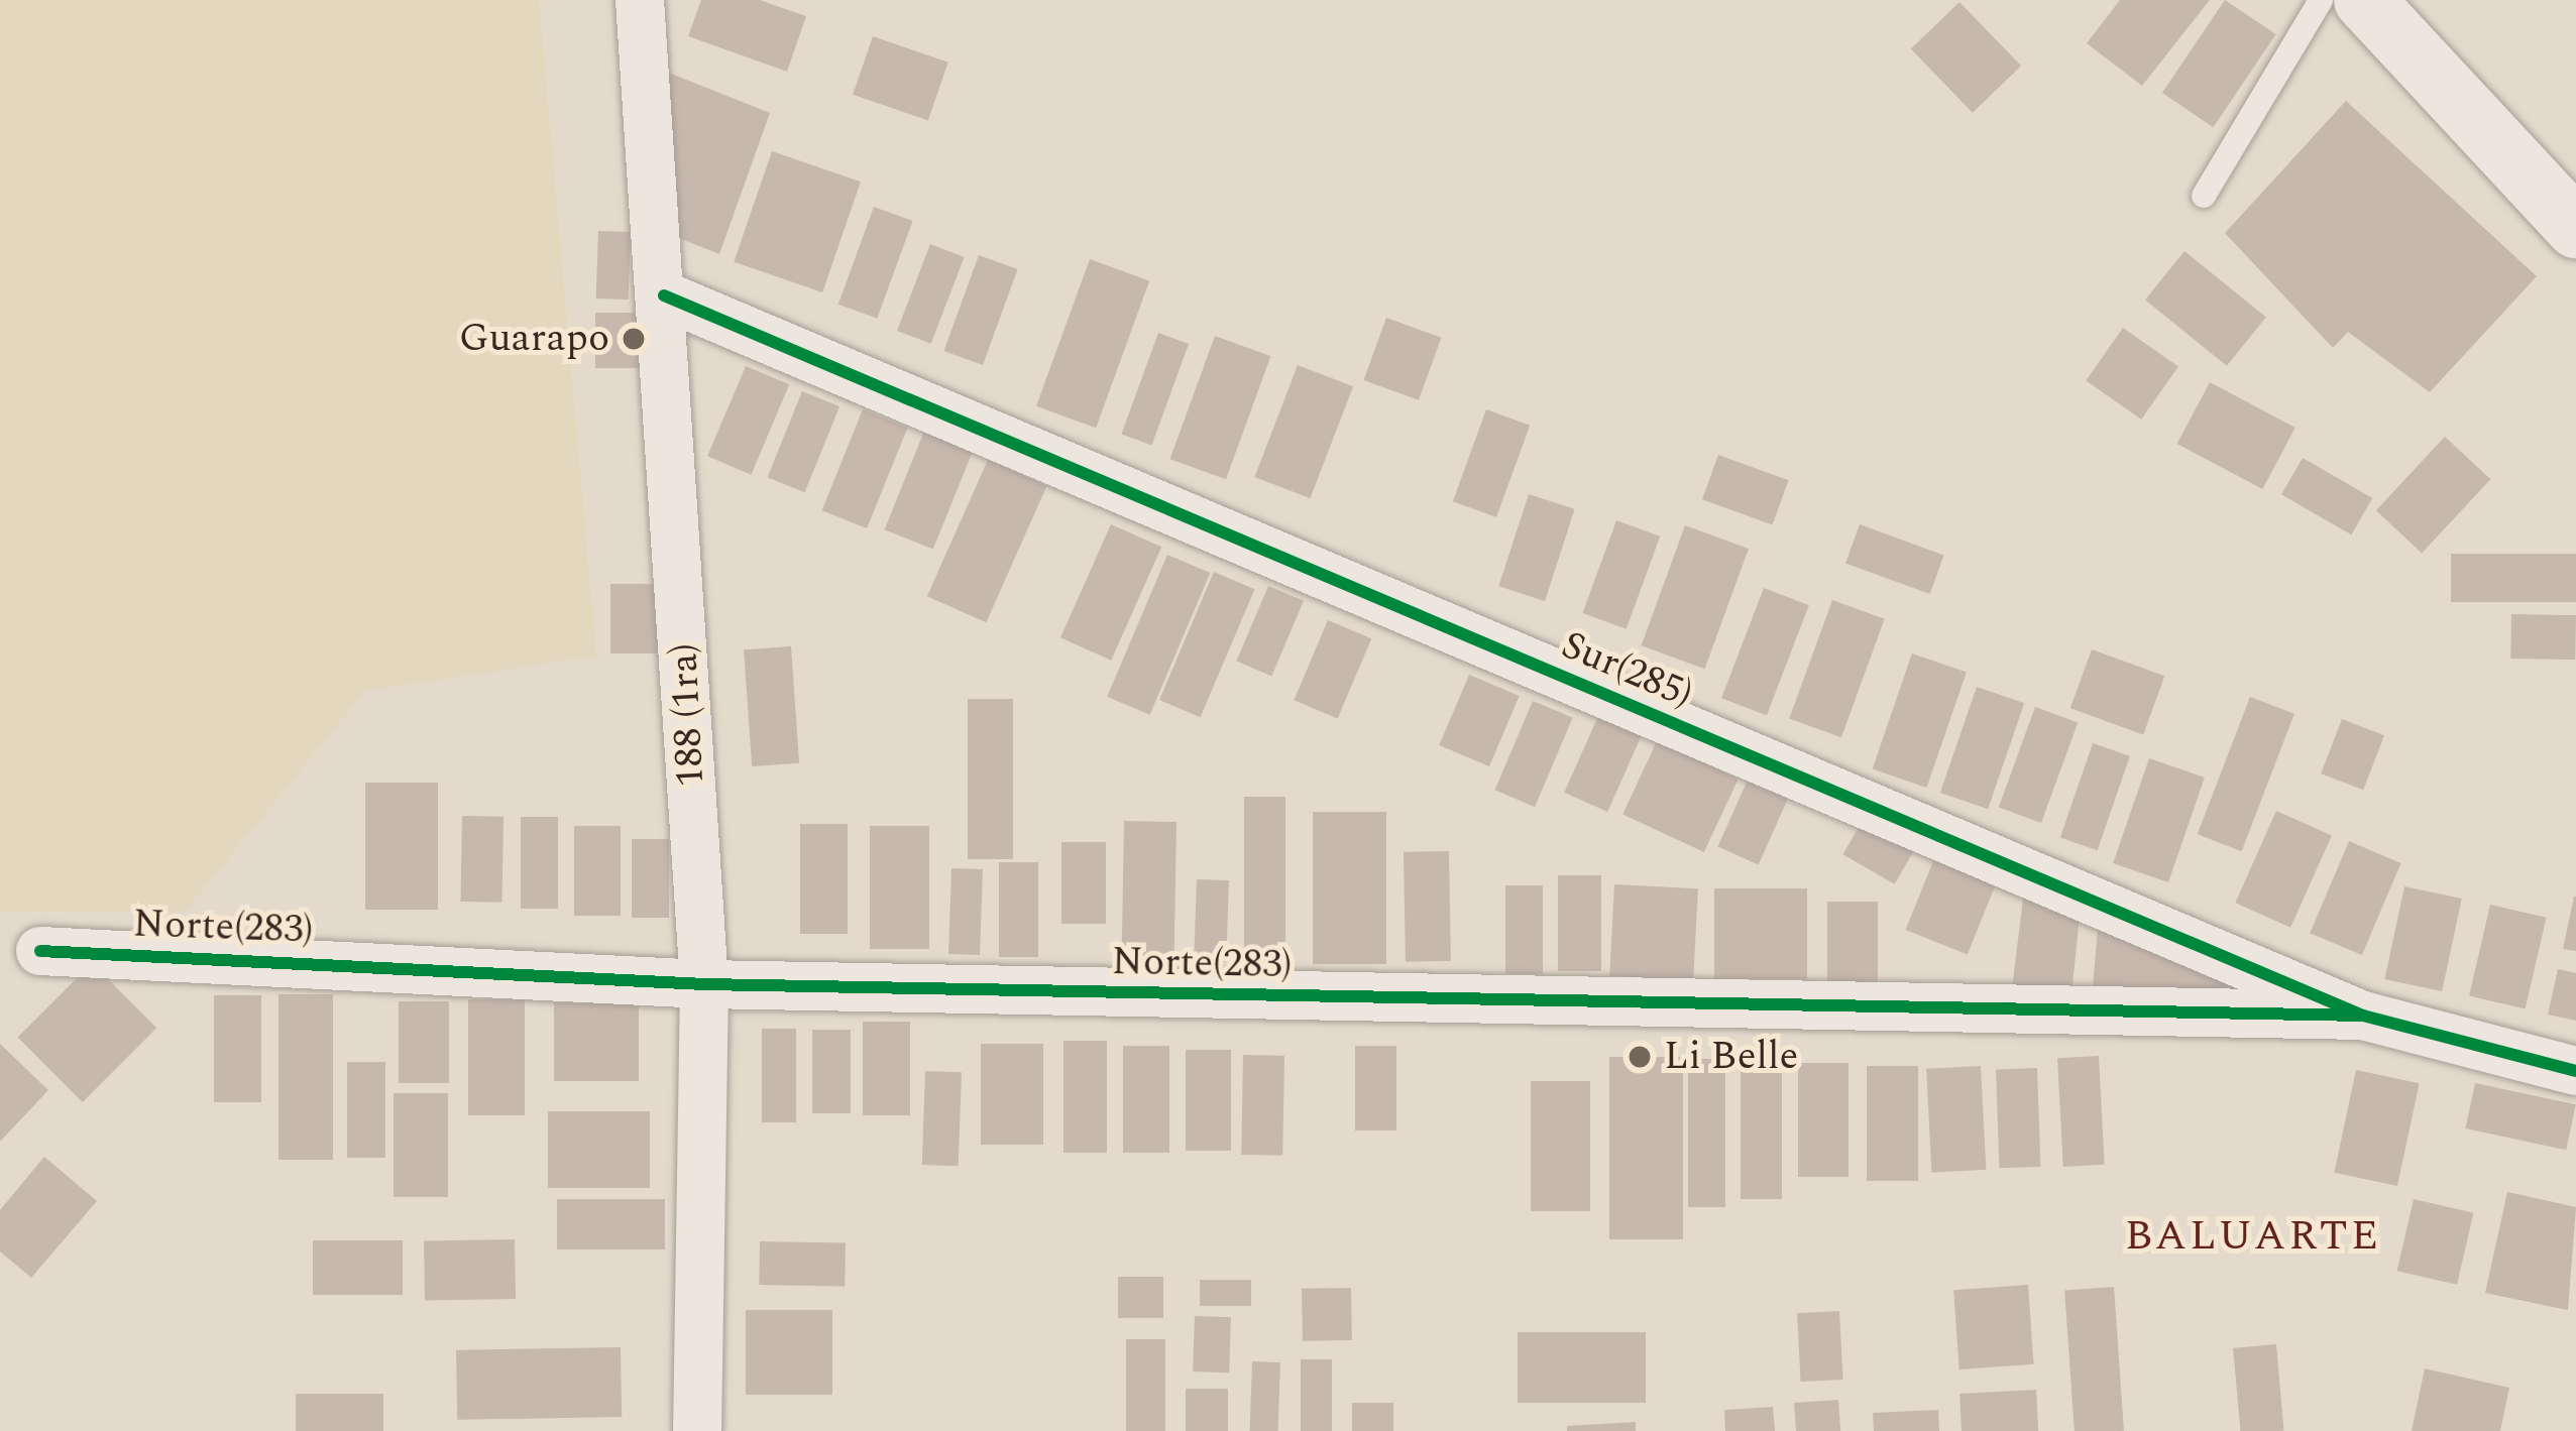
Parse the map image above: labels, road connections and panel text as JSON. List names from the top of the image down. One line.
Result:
{"streets":{"street":["Sur(285)","188 (1ra)","Norte(283)"]},"crossings":[["Sur(285)","188 (1ra)"],["Sur(285)","Norte(283)"],["188 (1ra)","Norte(283)"]],"districts":["BALUARTE"],"places":["Guarapo","Li Belle"]}
